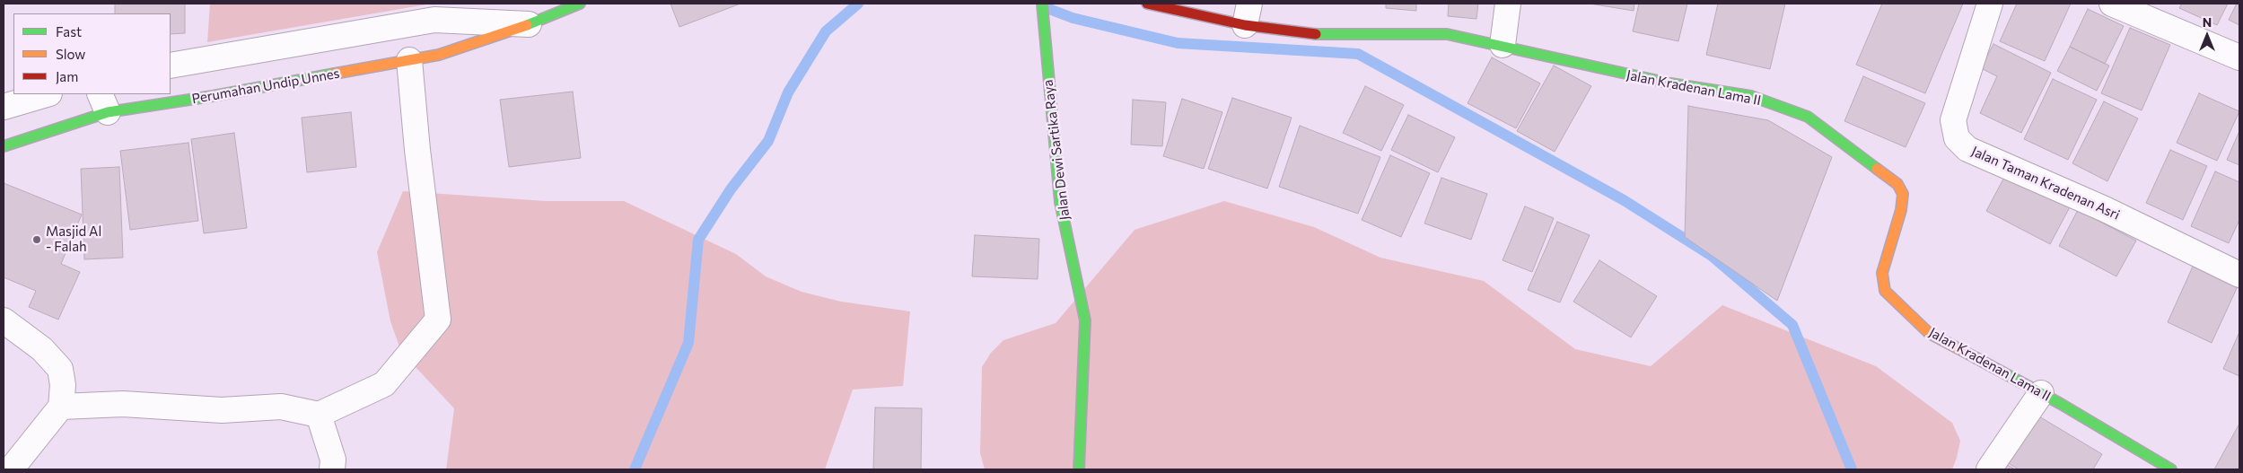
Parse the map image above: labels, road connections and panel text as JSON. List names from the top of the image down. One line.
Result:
{"streets":{"street":["Perumahan Undip Unnes","Jalan Kradenan Lama II","Jalan Dewi Sartika Raya","Jalan Taman Kradenan Asri"]},"places":["Masjid Al - Falah"],"legend":["Fast","Slow","Jam"],"north":"top"}
